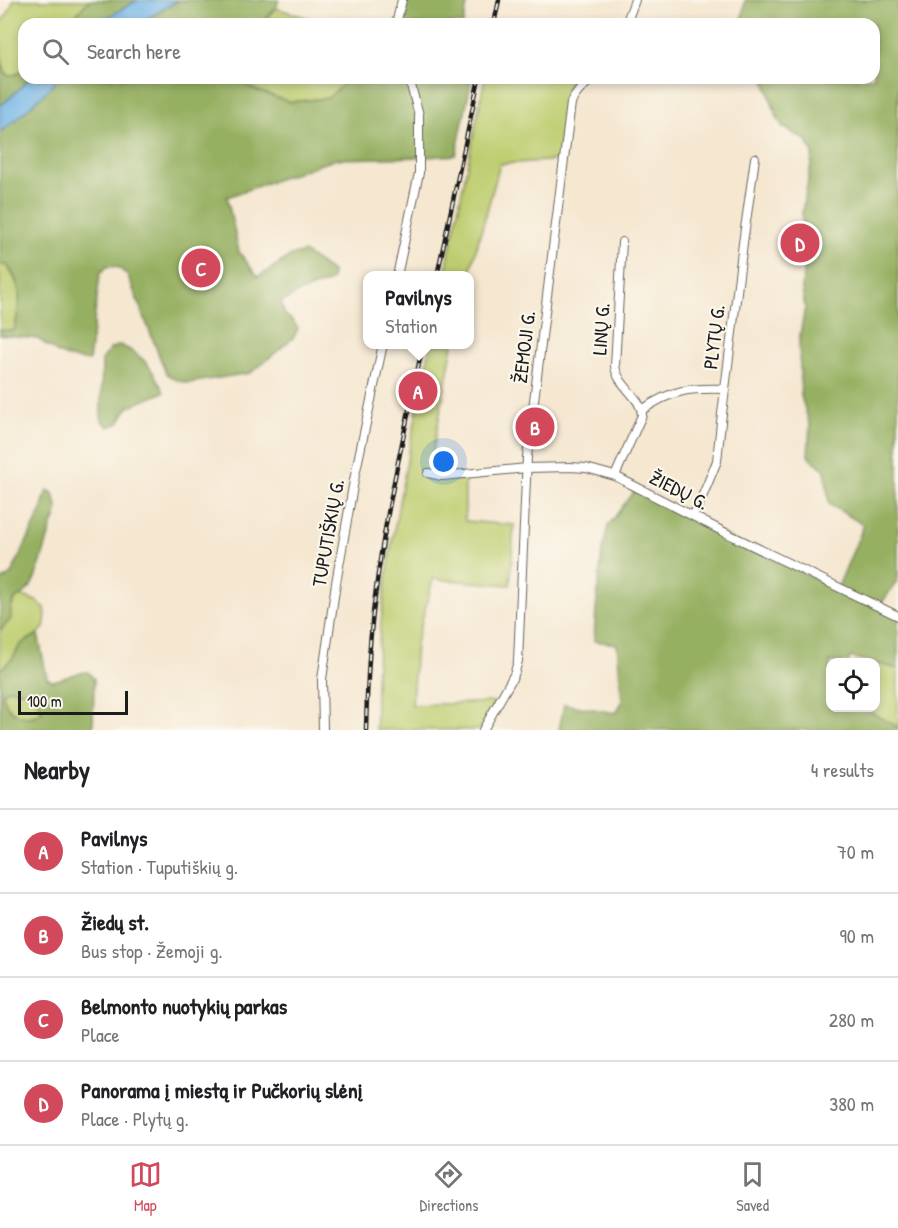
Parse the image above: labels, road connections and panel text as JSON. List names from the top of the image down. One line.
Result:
{"streets":{"street":["LINŲ G.","PLYTŲ G.","ŽEMOJI G.","ŽIEDŲ G.","TUPUTIŠKIŲ G."]},"crossings":[["PLYTŲ G.","ŽIEDŲ G."],["ŽEMOJI G.","ŽIEDŲ G."]],"scale_bar":"100 m","page":{"search":"Search here","pins":["D","C","A","B"],"popup":["Pavilnys","Station"],"scale":"100 m","heading":["Nearby","4 results"],"list":[{"mark":"A","name":"Pavilnys","note":"Station · Tuputiškių g.","value":"70 m"},{"mark":"B","name":"Žiedų st.","note":"Bus stop · Žemoji g.","value":"90 m"},{"mark":"C","name":"Belmonto nuotykių parkas","note":"Place","value":"280 m"},{"mark":"D","name":"Panorama į miestą ir Pučkorių slėnį","note":"Place · Plytų g.","value":"380 m"}],"nav":["Map","Directions","Saved"]}}
